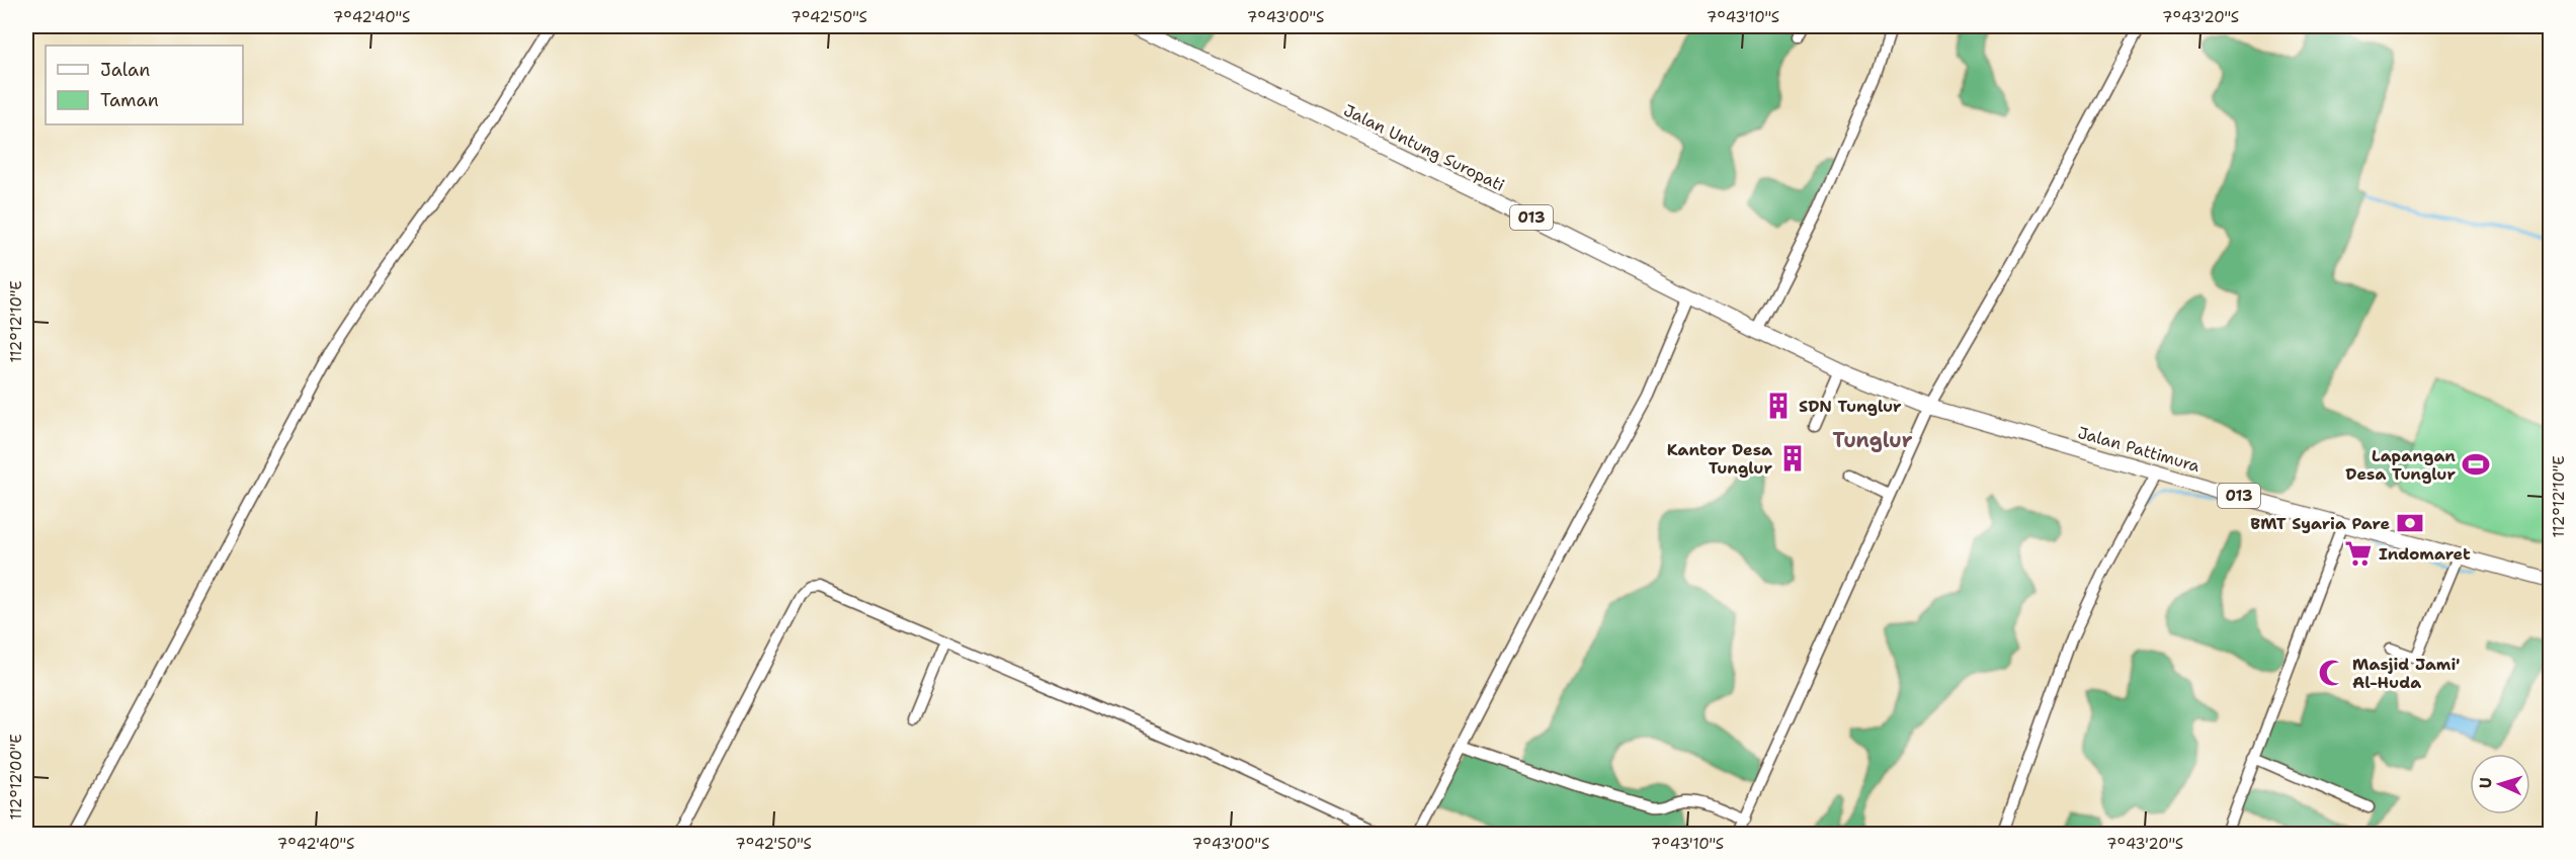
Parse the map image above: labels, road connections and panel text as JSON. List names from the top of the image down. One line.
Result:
{"streets":{"main road":["Jalan Untung Suropati","013","Jalan Pattimura"]},"crossings":[["Jalan Untung Suropati","Jalan Pattimura"]],"districts":["Tunglur"],"places":{"building":["SDN Tunglur","Kantor Desa Tunglur"],"sports":["Lapangan Desa Tunglur"],"bank":["BMT Syaria Pare"],"supermarket":["Indomaret"],"mosque":["Masjid Jami' Al-Huda"]},"legend":["Jalan","Taman"],"north":"left","coordinates":["7°42'40\"S","7°42'50\"S","7°43'00\"S","7°43'10\"S","7°43'20\"S","112°12'10\"E","112°12'00\"E"]}
